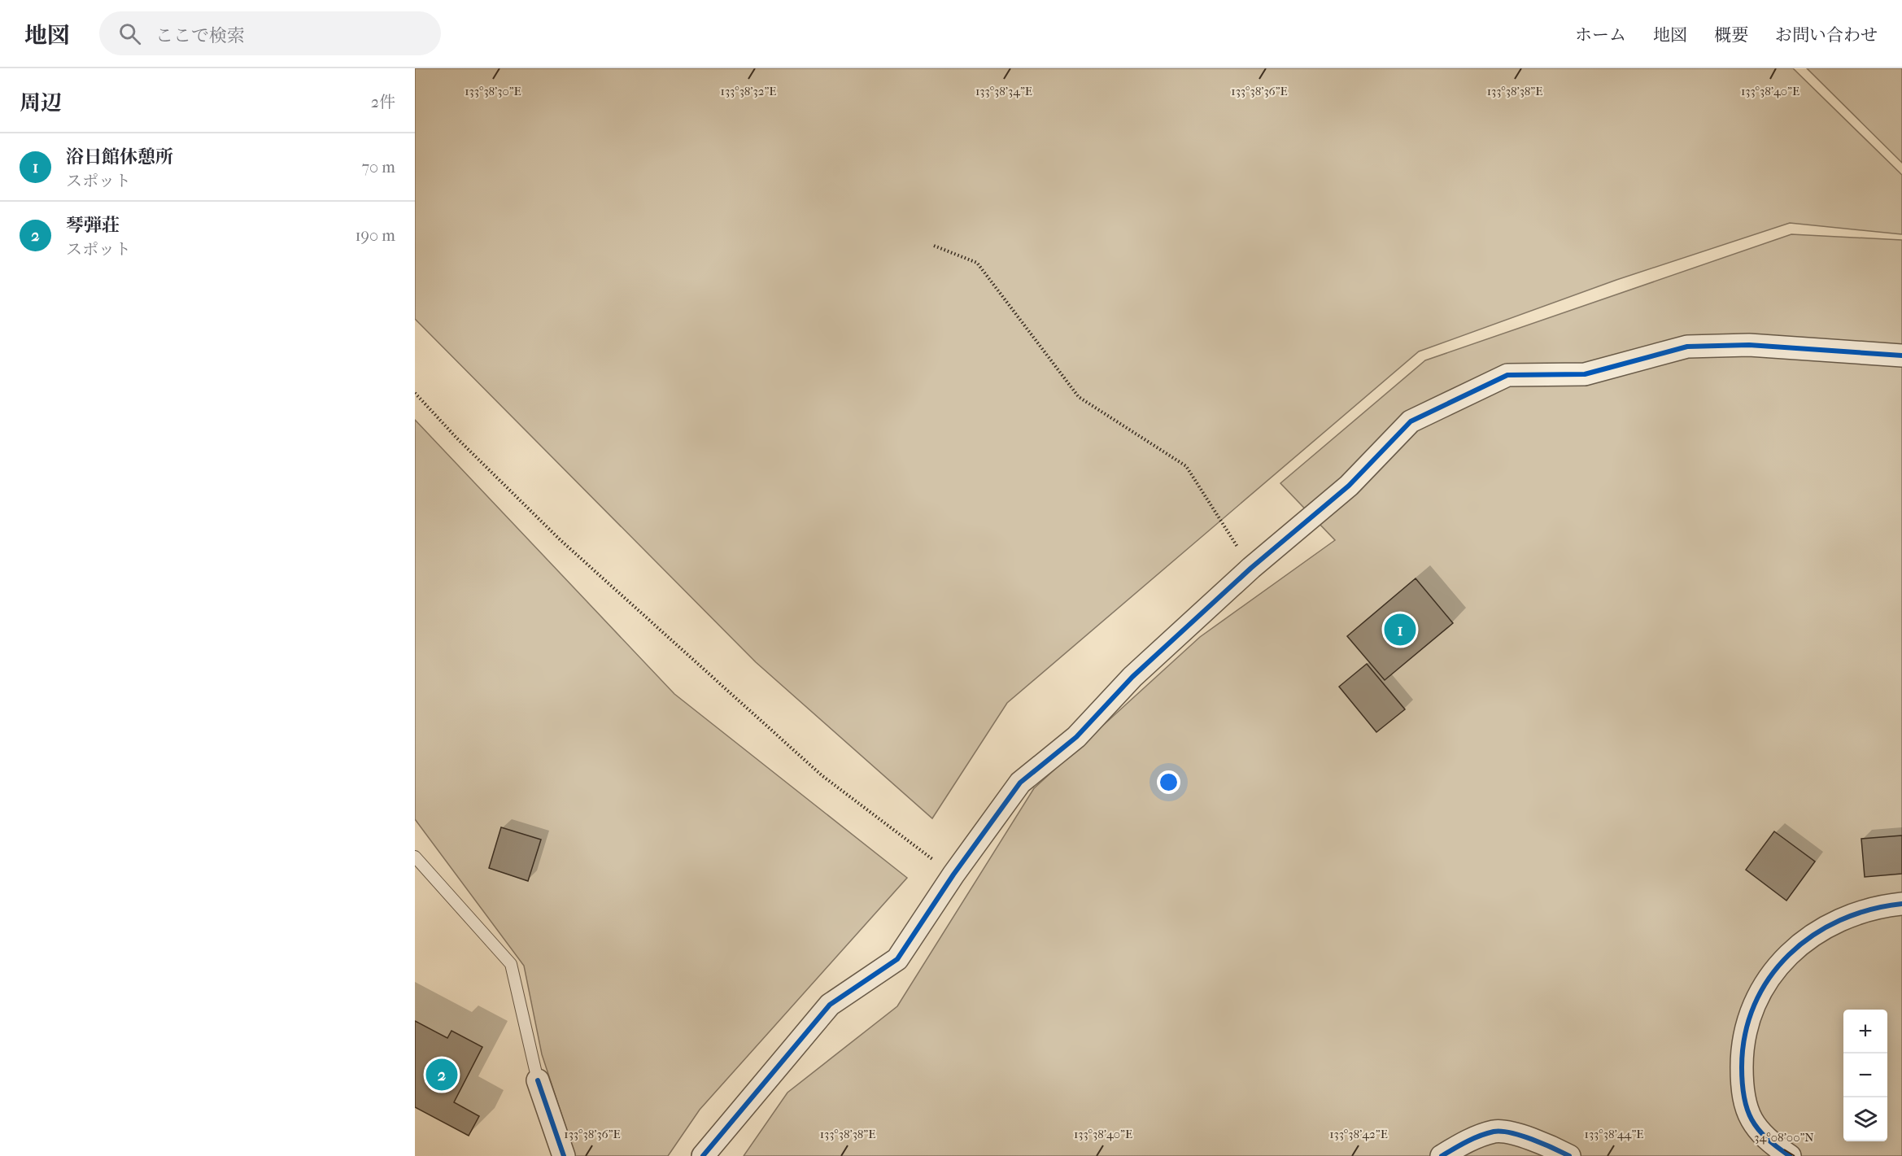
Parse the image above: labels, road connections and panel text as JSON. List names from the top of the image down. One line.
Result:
{"page":{"header":"地図","search":"ここで検索","nav":["ホーム","地図","概要","お問い合わせ"],"heading":["周辺","2件"],"list":[{"mark":"1","name":"浴日館休憩所","note":"スポット","value":"70 m"},{"mark":"2","name":"琴弾荘","note":"スポット","value":"190 m"}],"pins":["1","2"],"map_buttons":["+","−"]},"coordinates":["133°38'30\"E","133°38'32\"E","133°38'34\"E","133°38'36\"E","133°38'38\"E","133°38'40\"E","133°38'42\"E","133°38'44\"E","34°08'00\"N"]}
